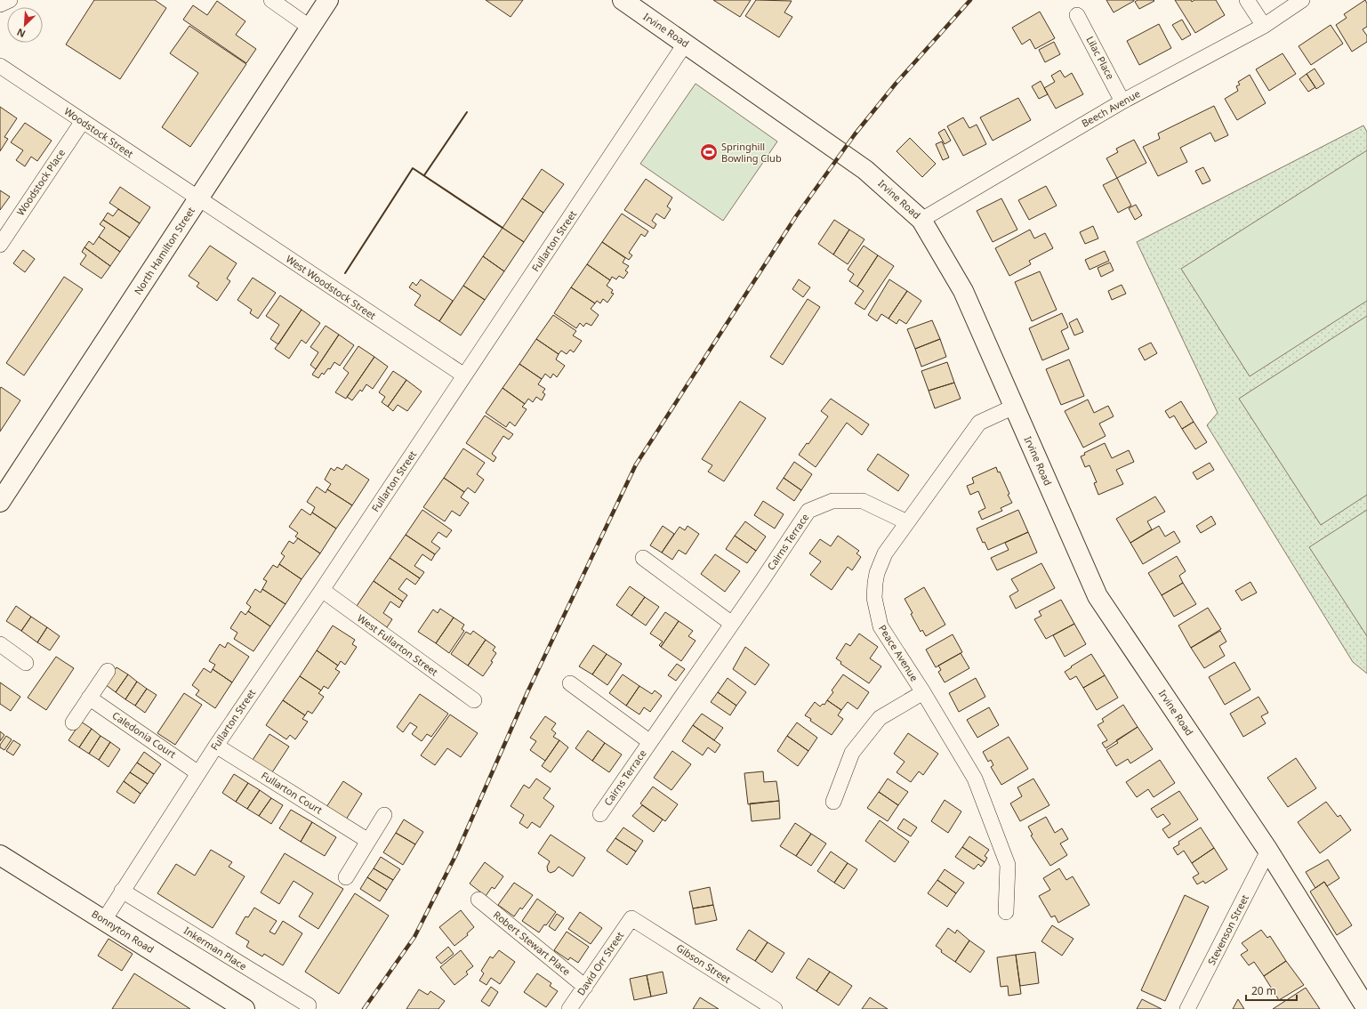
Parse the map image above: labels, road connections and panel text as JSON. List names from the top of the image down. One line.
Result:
{"streets":{"main road":["Irvine Road","North Hamilton Street","Bonnyton Road"],"street":["Lilac Place","Beech Avenue","Woodstock Street","Woodstock Place","Fullarton Street","West Woodstock Street","Cairns Terrace","West Fullarton Street","Peace Avenue","Caledonia Court","Fullarton Court","Stevenson Street","Robert Stewart Place","Inkerman Place","David Orr Street","Gibson Street"]},"crossings":[["Irvine Road","Beech Avenue"],["Irvine Road","Fullarton Street"],["Irvine Road","Peace Avenue"],["Irvine Road","Stevenson Street"],["Lilac Place","Beech Avenue"],["Woodstock Street","Woodstock Place"],["Woodstock Street","North Hamilton Street"],["Woodstock Street","West Woodstock Street"],["Fullarton Street","West Woodstock Street"],["Fullarton Street","West Fullarton Street"],["Fullarton Street","Caledonia Court"],["Fullarton Street","Fullarton Court"],["Fullarton Street","Bonnyton Road"],["Fullarton Street","Inkerman Place"],["North Hamilton Street","West Woodstock Street"],["Cairns Terrace","Peace Avenue"],["Robert Stewart Place","David Orr Street"],["David Orr Street","Gibson Street"]],"places":{"sports":["Springhill Bowling Club"]},"scale_bar":"20 m","north":"bottom left"}
